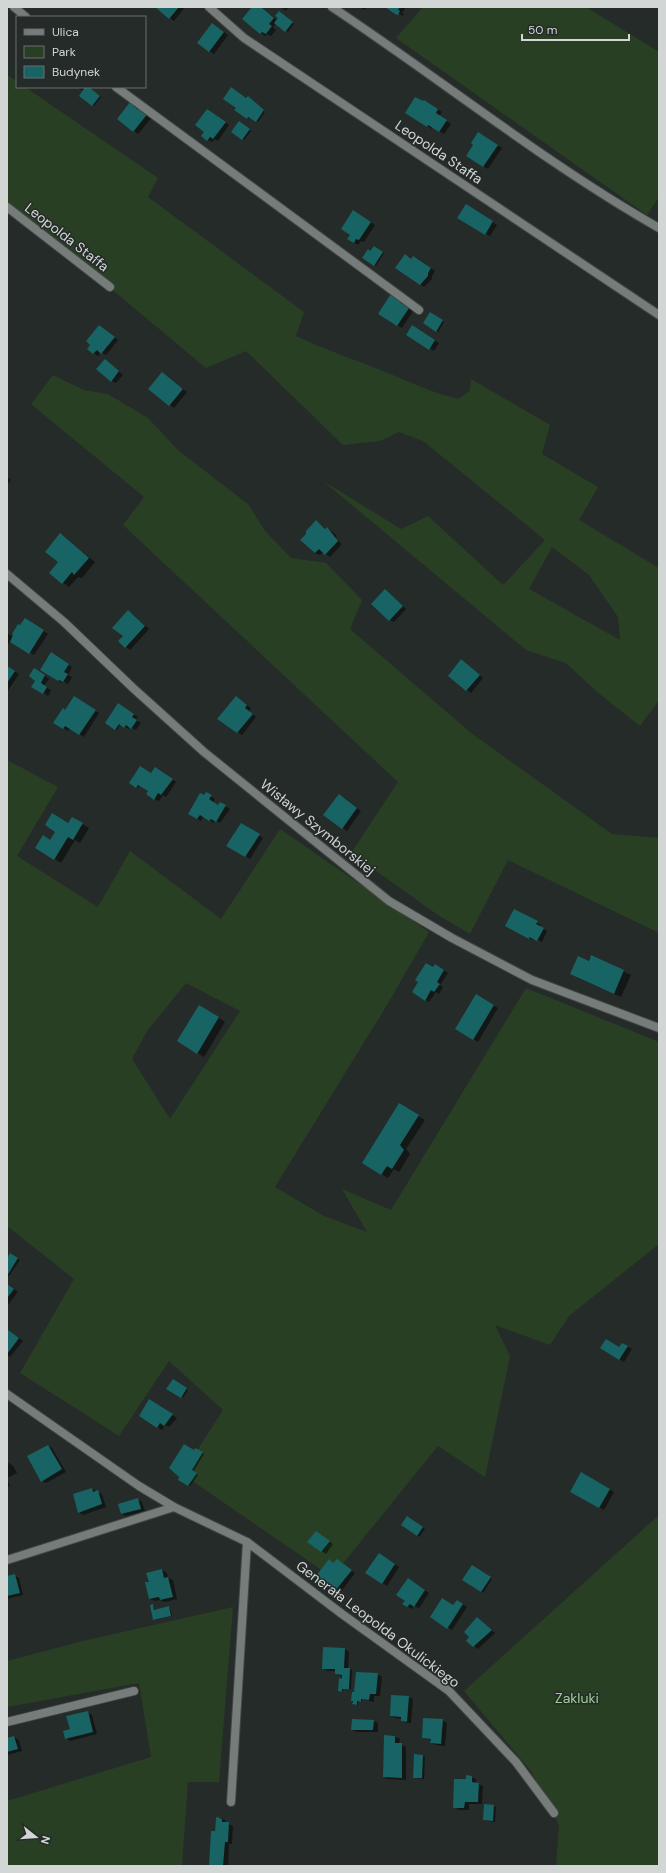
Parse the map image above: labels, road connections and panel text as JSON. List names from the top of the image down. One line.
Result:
{"streets":{"street":["Leopolda Staffa","Wisławy Szymborskiej","Generała Leopolda Okulickiego"]},"parks":["Zakluki"],"legend":["Ulica","Park","Budynek"],"scale_bar":"50 m","north":"right"}
